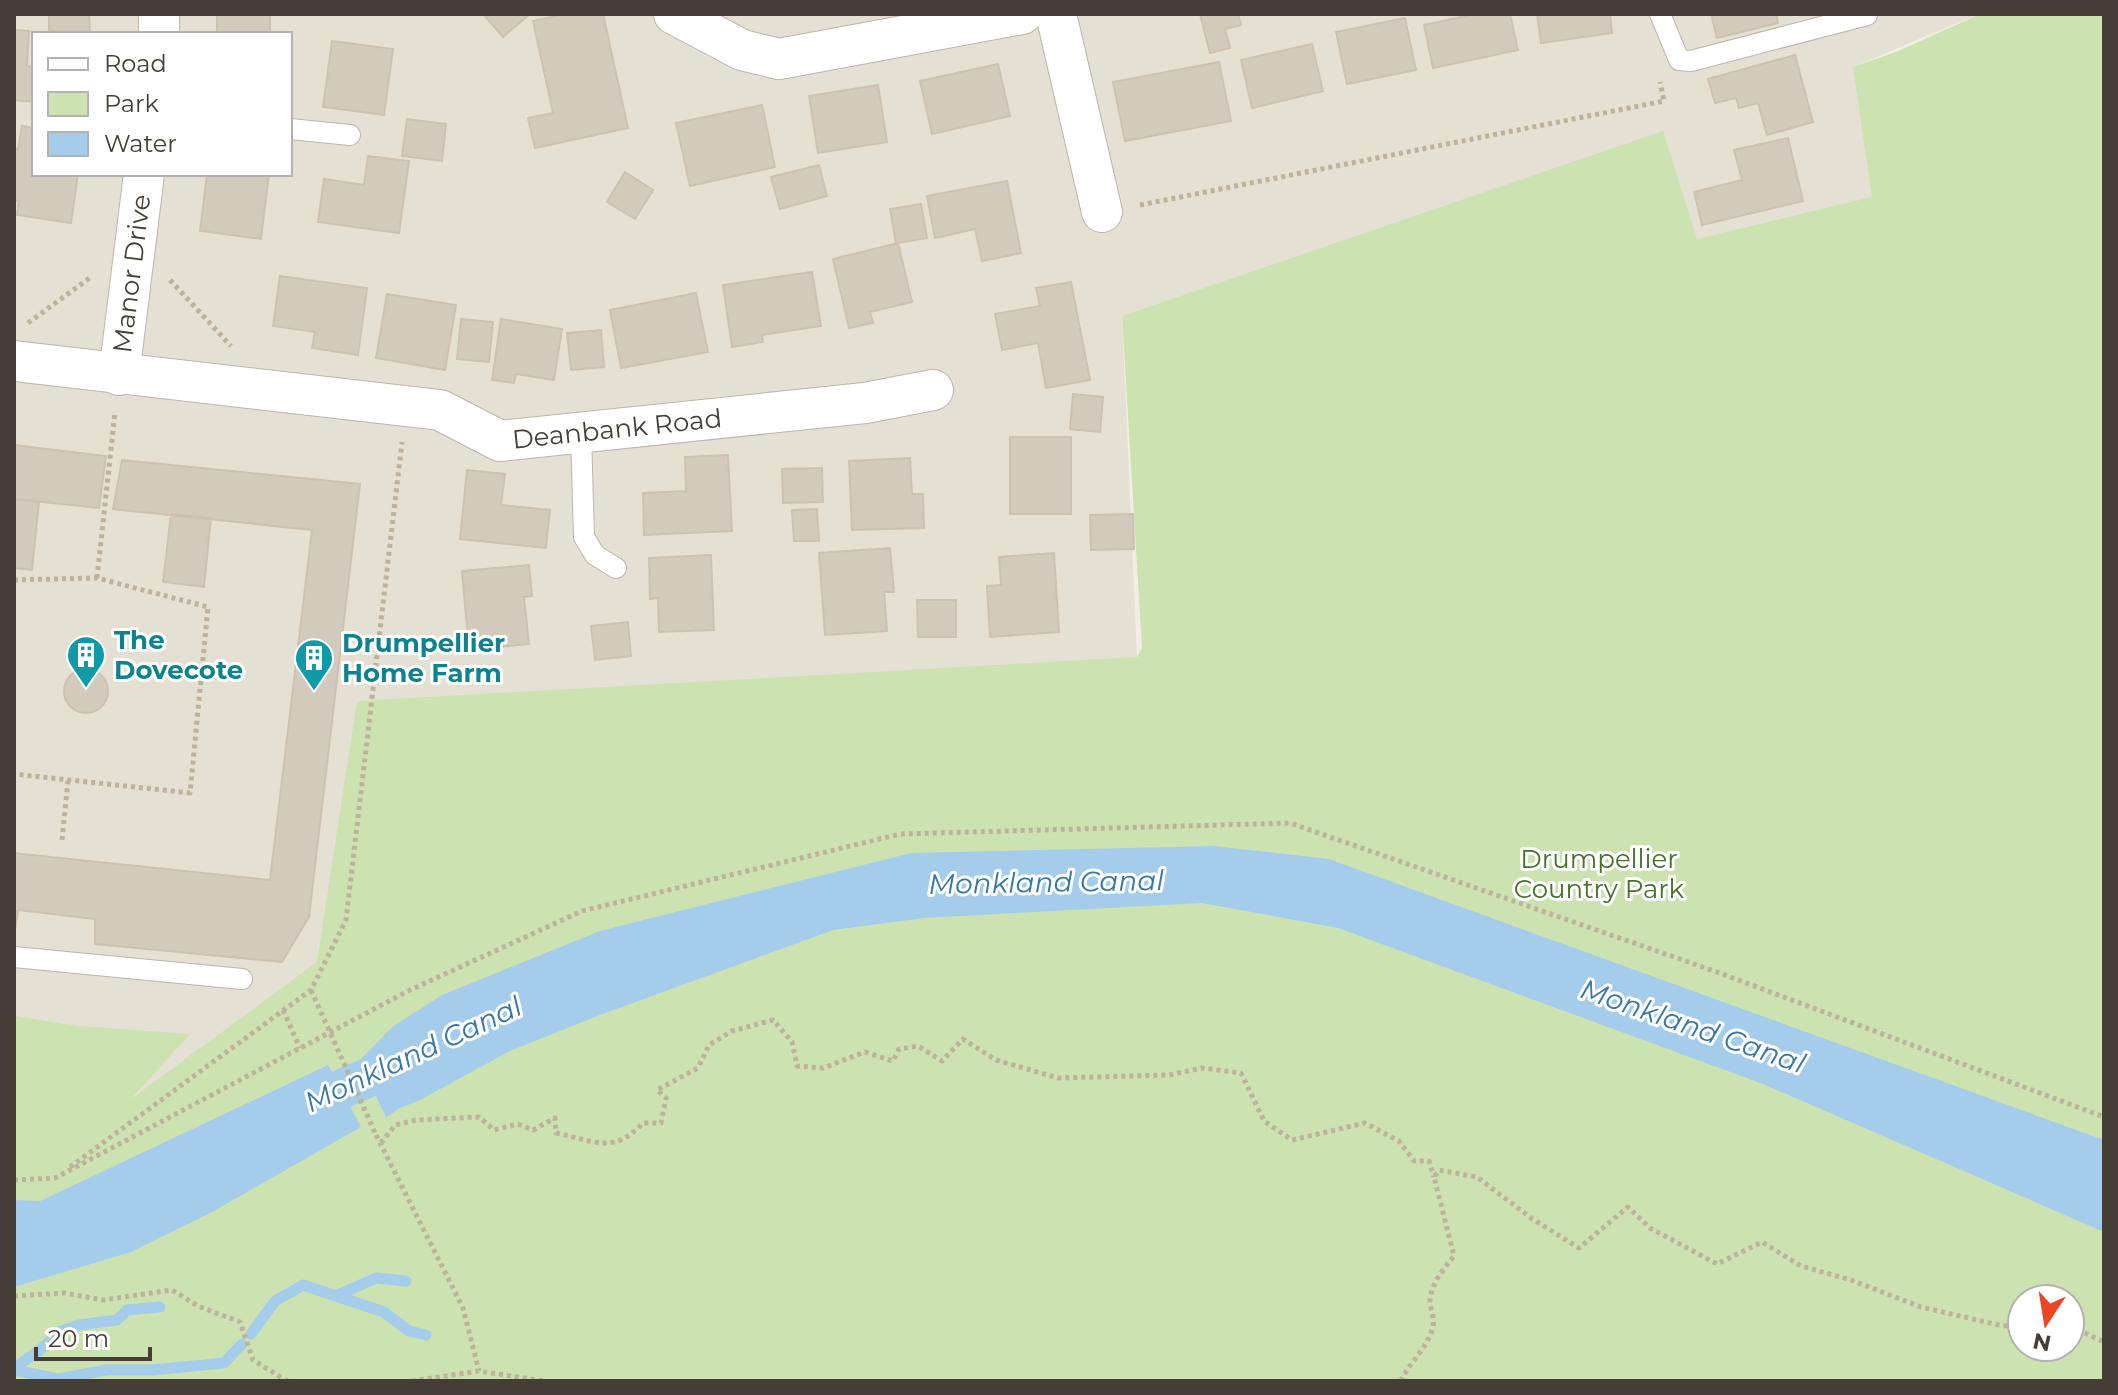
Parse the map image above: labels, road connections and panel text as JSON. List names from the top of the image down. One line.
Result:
{"streets":{"street":["Manor Drive","Deanbank Road"]},"crossings":[["Manor Drive","Deanbank Road"]],"water":["Monkland Canal"],"parks":["Drumpellier Country Park"],"places":{"building":["The Dovecote","Drumpellier Home Farm"]},"legend":["Road","Park","Water"],"scale_bar":"20 m","north":"bottom"}
